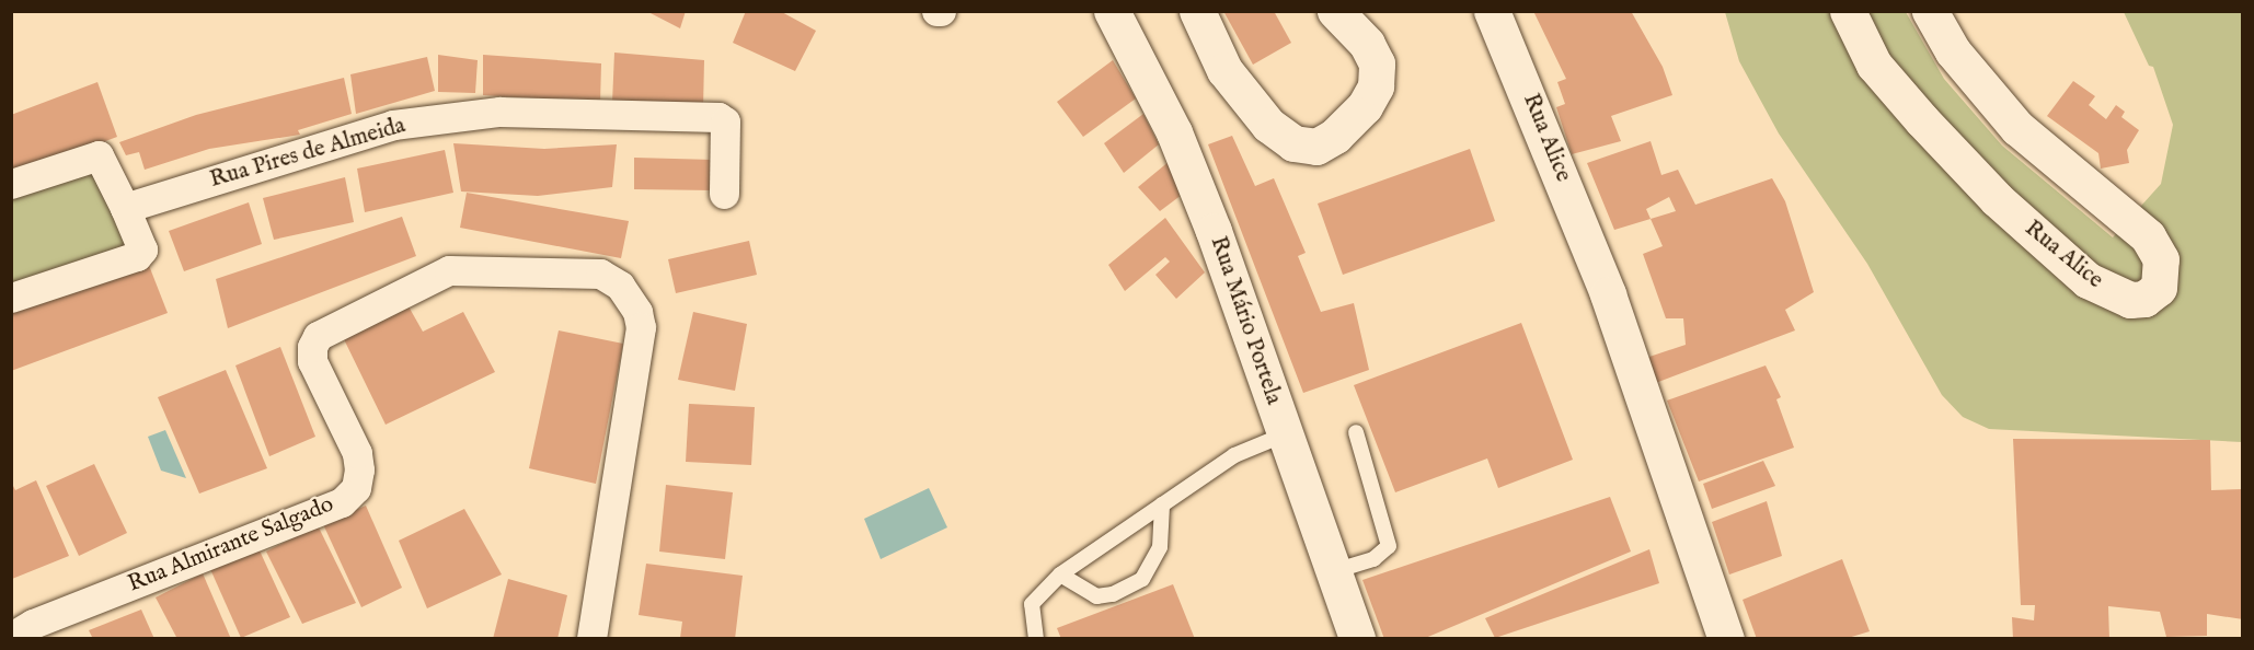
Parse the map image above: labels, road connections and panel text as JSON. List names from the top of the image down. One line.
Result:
{"streets":{"street":["Rua Alice","Rua Pires de Almeida","Rua Mário Portela","Rua Almirante Salgado"]}}
